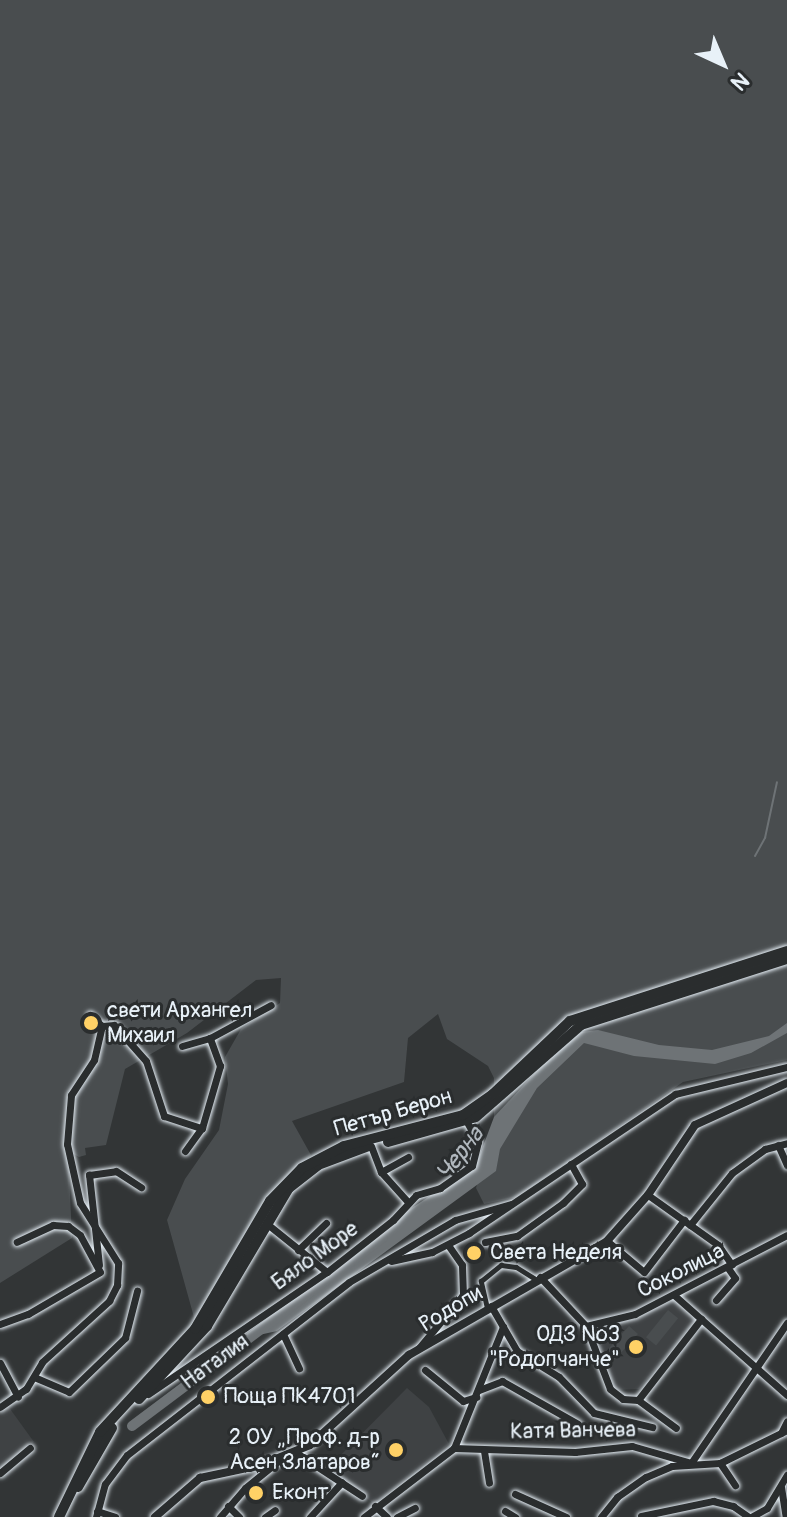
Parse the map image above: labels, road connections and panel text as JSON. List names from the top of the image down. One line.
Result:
{"streets":{"main road":["Петър Берон"],"street":["Бяло Море","Соколица","Родопи","Наталия","Катя Ванчева"]},"crossings":[["Петър Берон","Бяло Море"]],"water":["Черна"],"places":["свети Архангел Михаил","Света Неделя","ОДЗ №3 \"Родопчанче\"","Поща ПК4701","2 ОУ „Проф. д-р Асен Златаров“","Еконт"],"north":"bottom right"}
